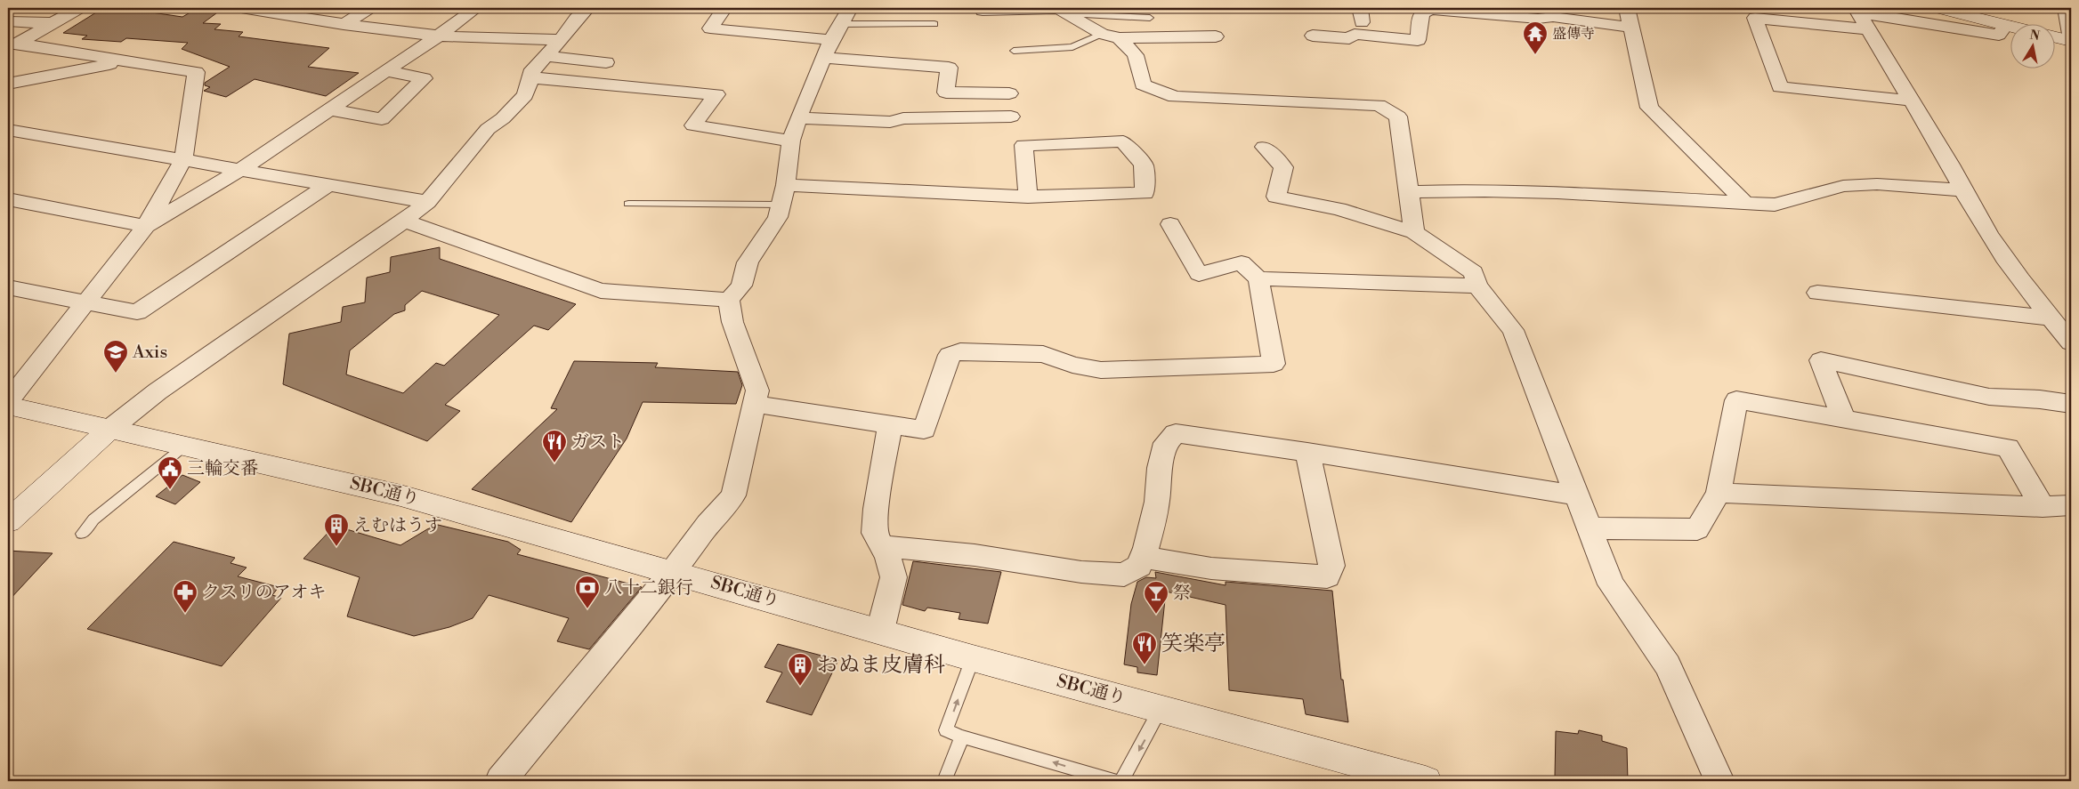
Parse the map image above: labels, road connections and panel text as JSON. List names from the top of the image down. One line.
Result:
{"streets":{"street":["SBC通り"]},"places":{"temple":["盛傳寺"],"school or university":["Axis"],"restaurant":["ガスト","笑楽亭"],"public building":["三輪交番"],"building":["えむはうす","おぬま皮膚科"],"bank":["八十二銀行"],"pharmacy":["クスリのアオキ"],"bar":["祭"]},"north":"top"}
